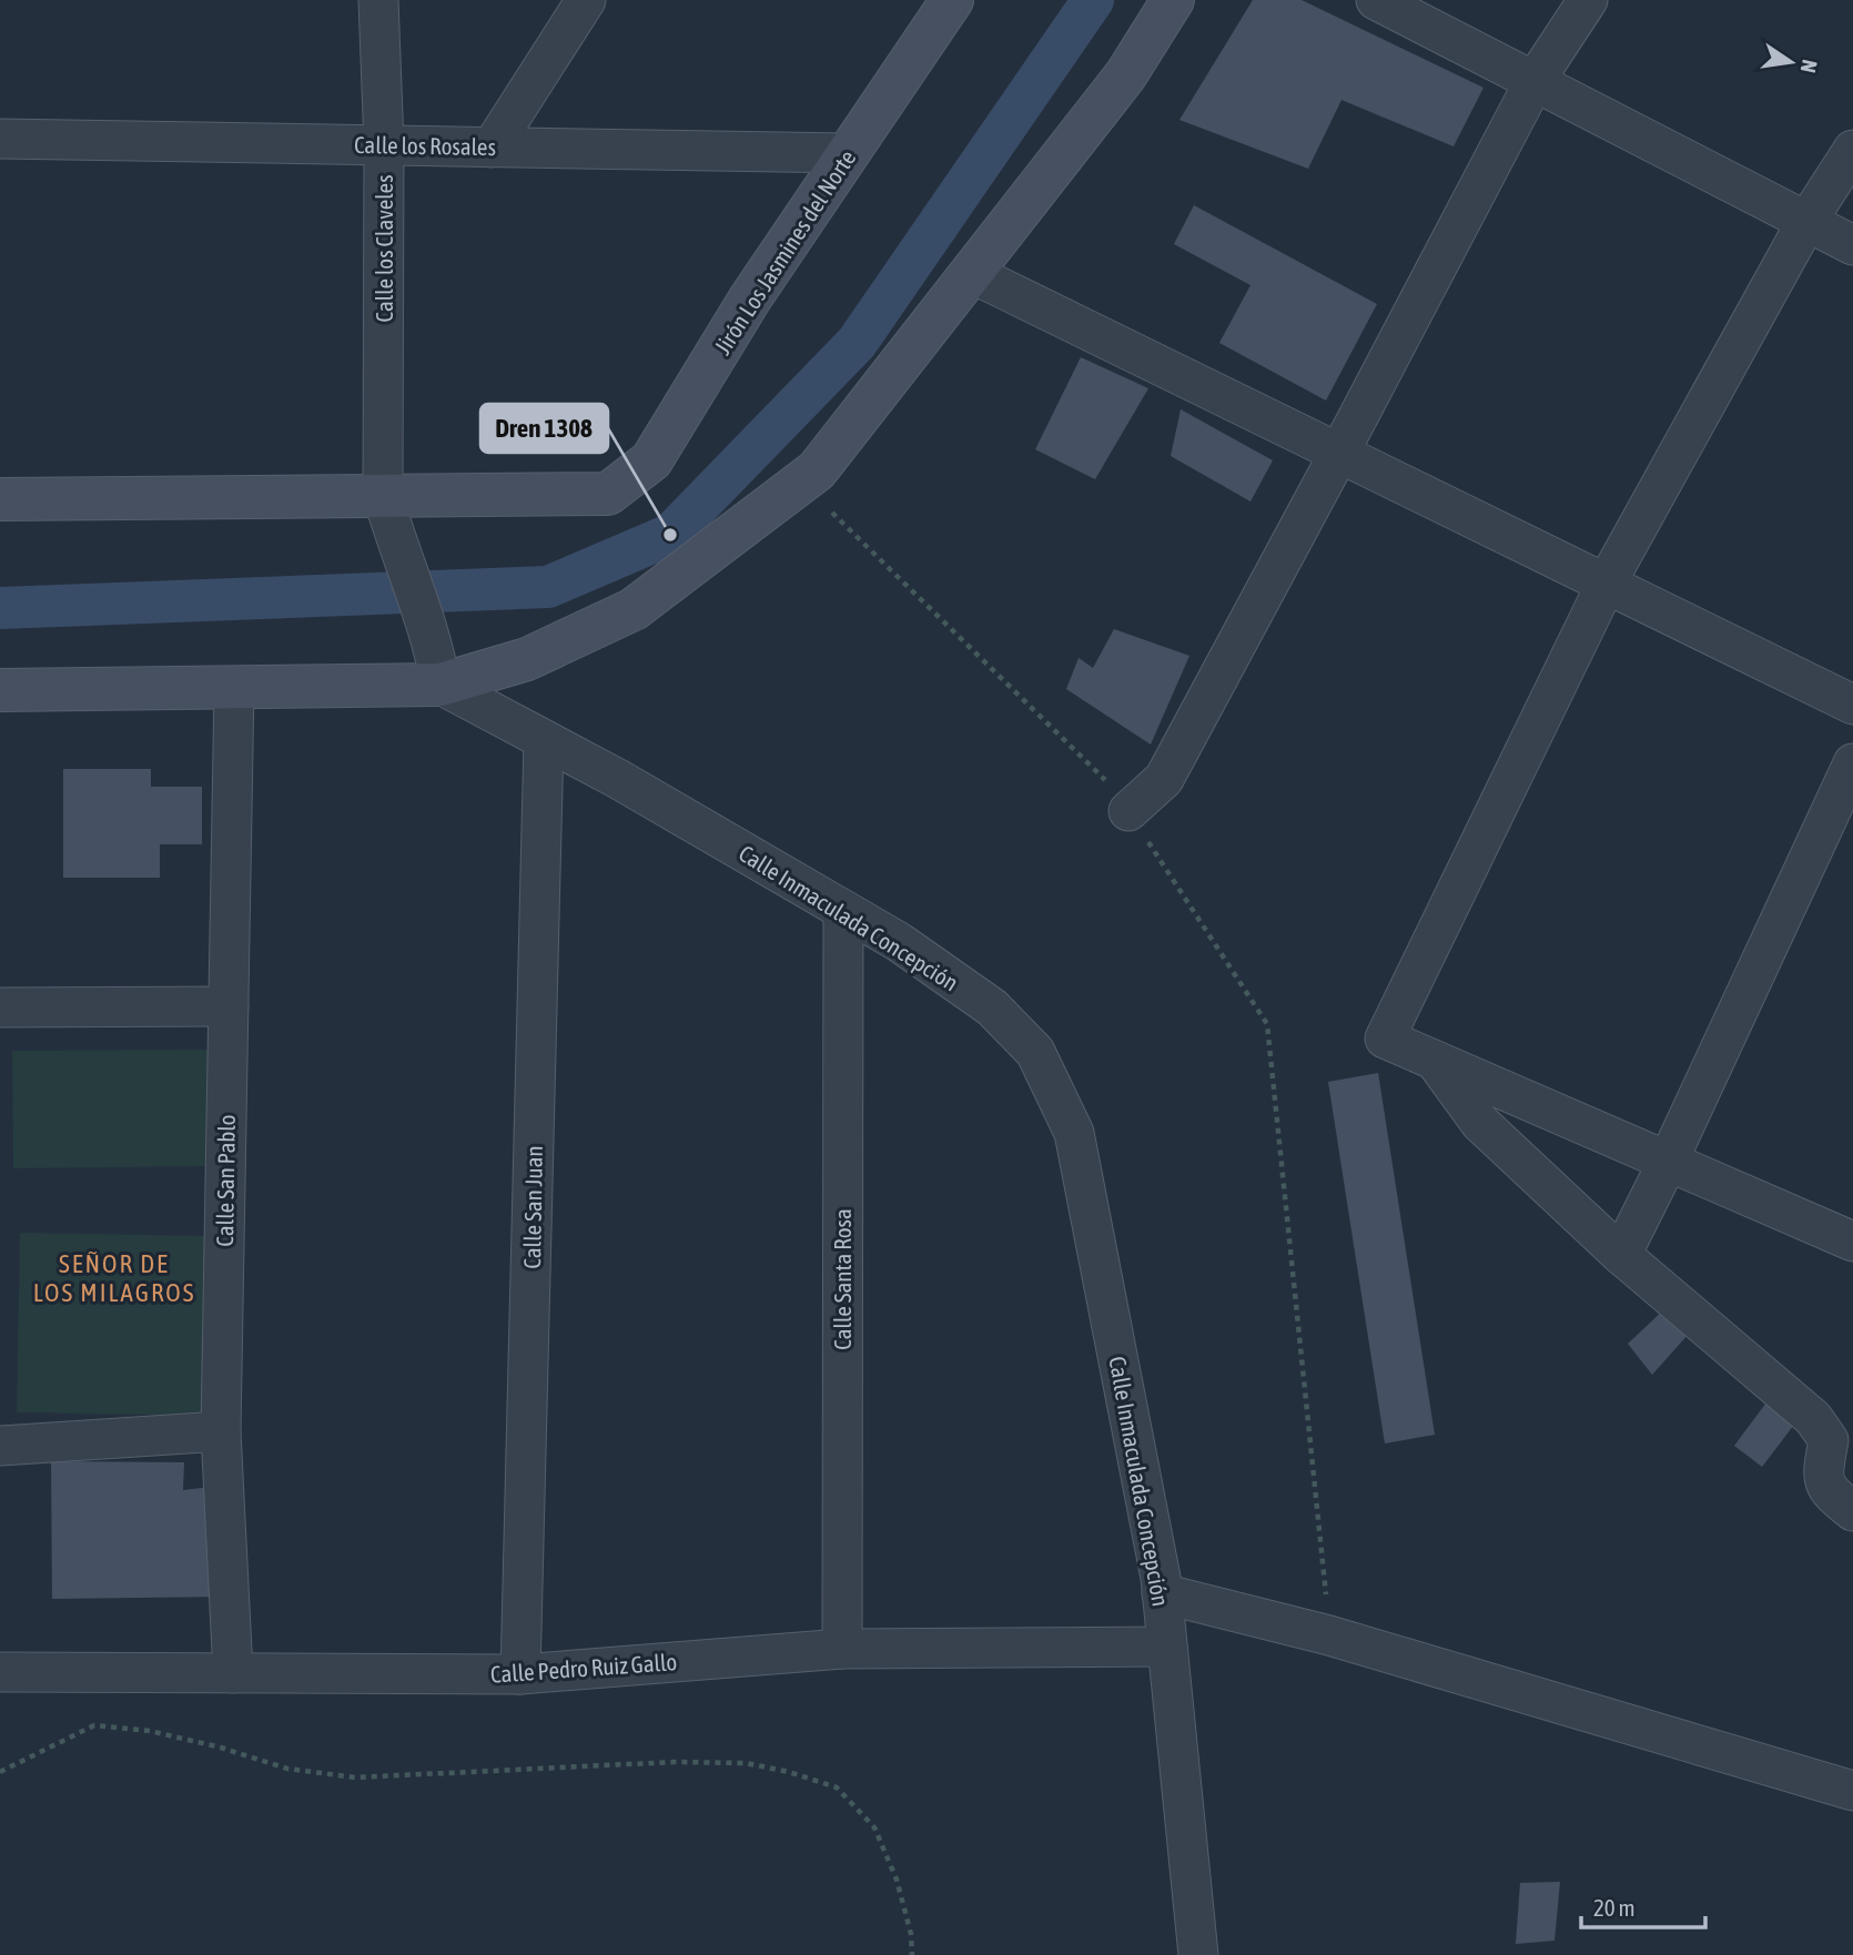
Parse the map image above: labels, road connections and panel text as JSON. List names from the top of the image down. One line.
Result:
{"streets":{"street":["Calle los Rosales","Calle los Claveles","Jirón Los Jasmines del Norte","Calle Inmaculada Concepción","Calle San Pablo","Calle San Juan","Calle Santa Rosa","Calle Pedro Ruiz Gallo"]},"crossings":[["Calle los Rosales","Calle los Claveles"],["Calle los Rosales","Jirón Los Jasmines del Norte"],["Calle los Claveles","Jirón Los Jasmines del Norte"],["Calle los Claveles","Calle Inmaculada Concepción"],["Calle Inmaculada Concepción","Calle San Juan"],["Calle Inmaculada Concepción","Calle Santa Rosa"],["Calle Inmaculada Concepción","Calle Pedro Ruiz Gallo"],["Calle San Pablo","Calle Pedro Ruiz Gallo"],["Calle San Juan","Calle Pedro Ruiz Gallo"],["Calle Santa Rosa","Calle Pedro Ruiz Gallo"]],"districts":["SEÑOR DE LOS MILAGROS"],"places":["Dren 1308"],"scale_bar":"20 m","north":"right"}
